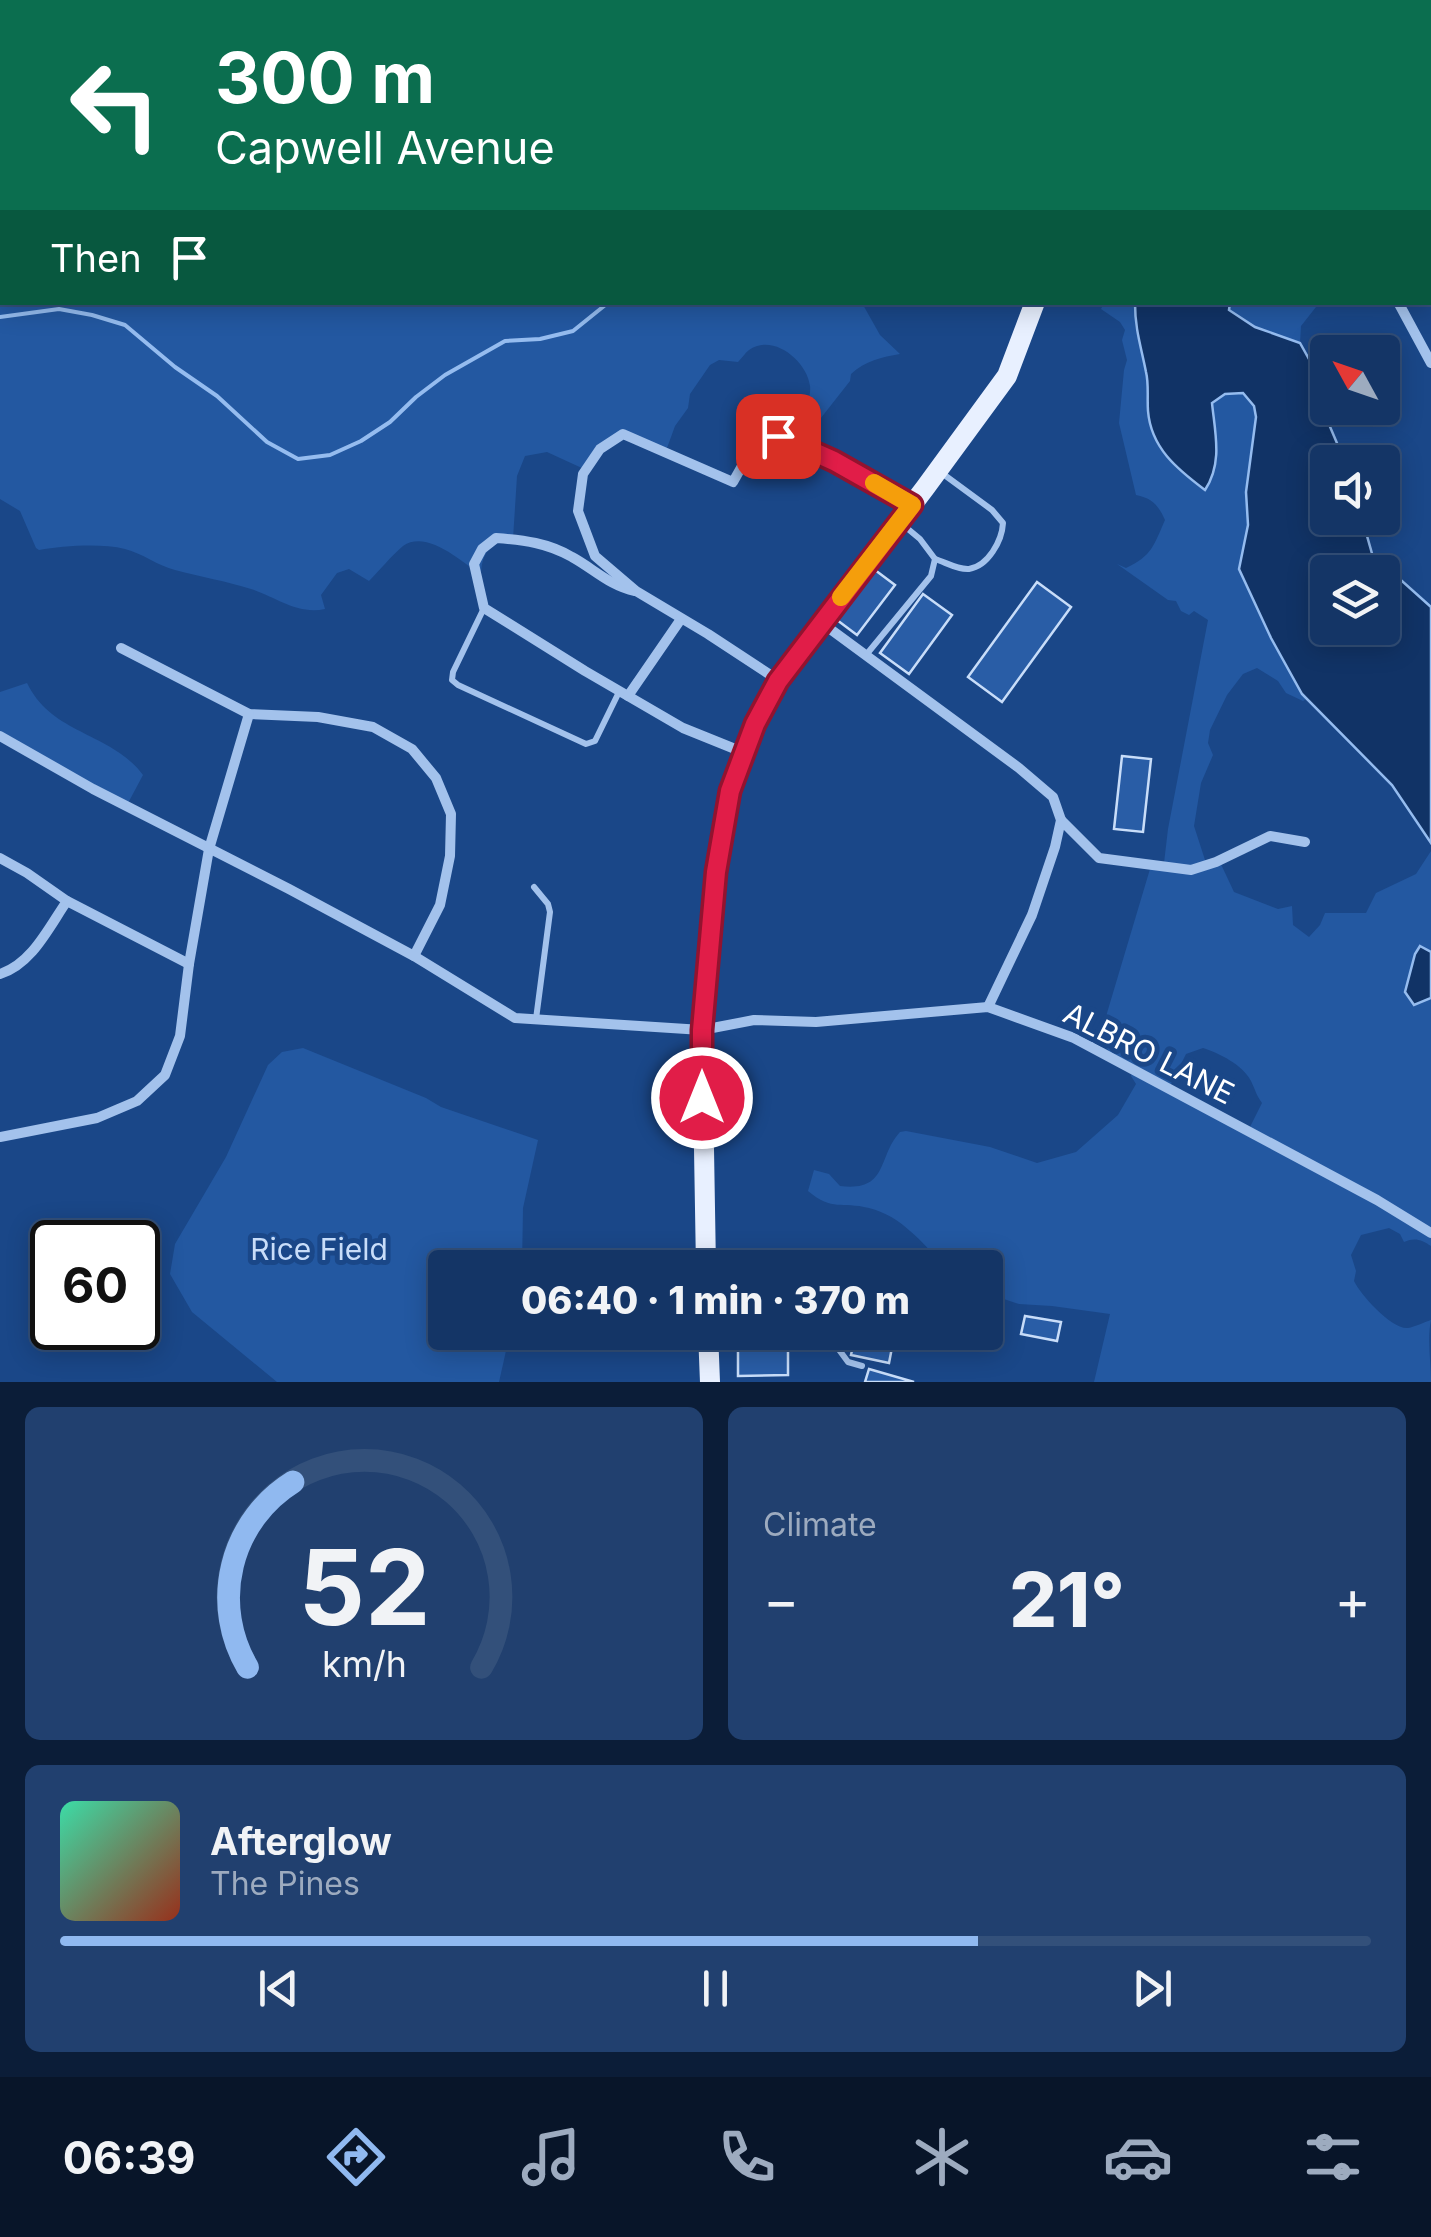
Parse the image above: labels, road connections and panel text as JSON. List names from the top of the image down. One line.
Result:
{"streets":{"street":["ALBRO LANE"]},"parks":["Rice Field"],"north":"top left","page":{"turn":["300 m","Capwell Avenue"],"then":"Then","limit":"60","trip":"06:40 · 1 min · 370 m","tile":"Climate","heat":["−","21°","+"],"song":["Afterglow","The Pines"],"tabs":"06:39","gauge":["52","km/h"]}}
